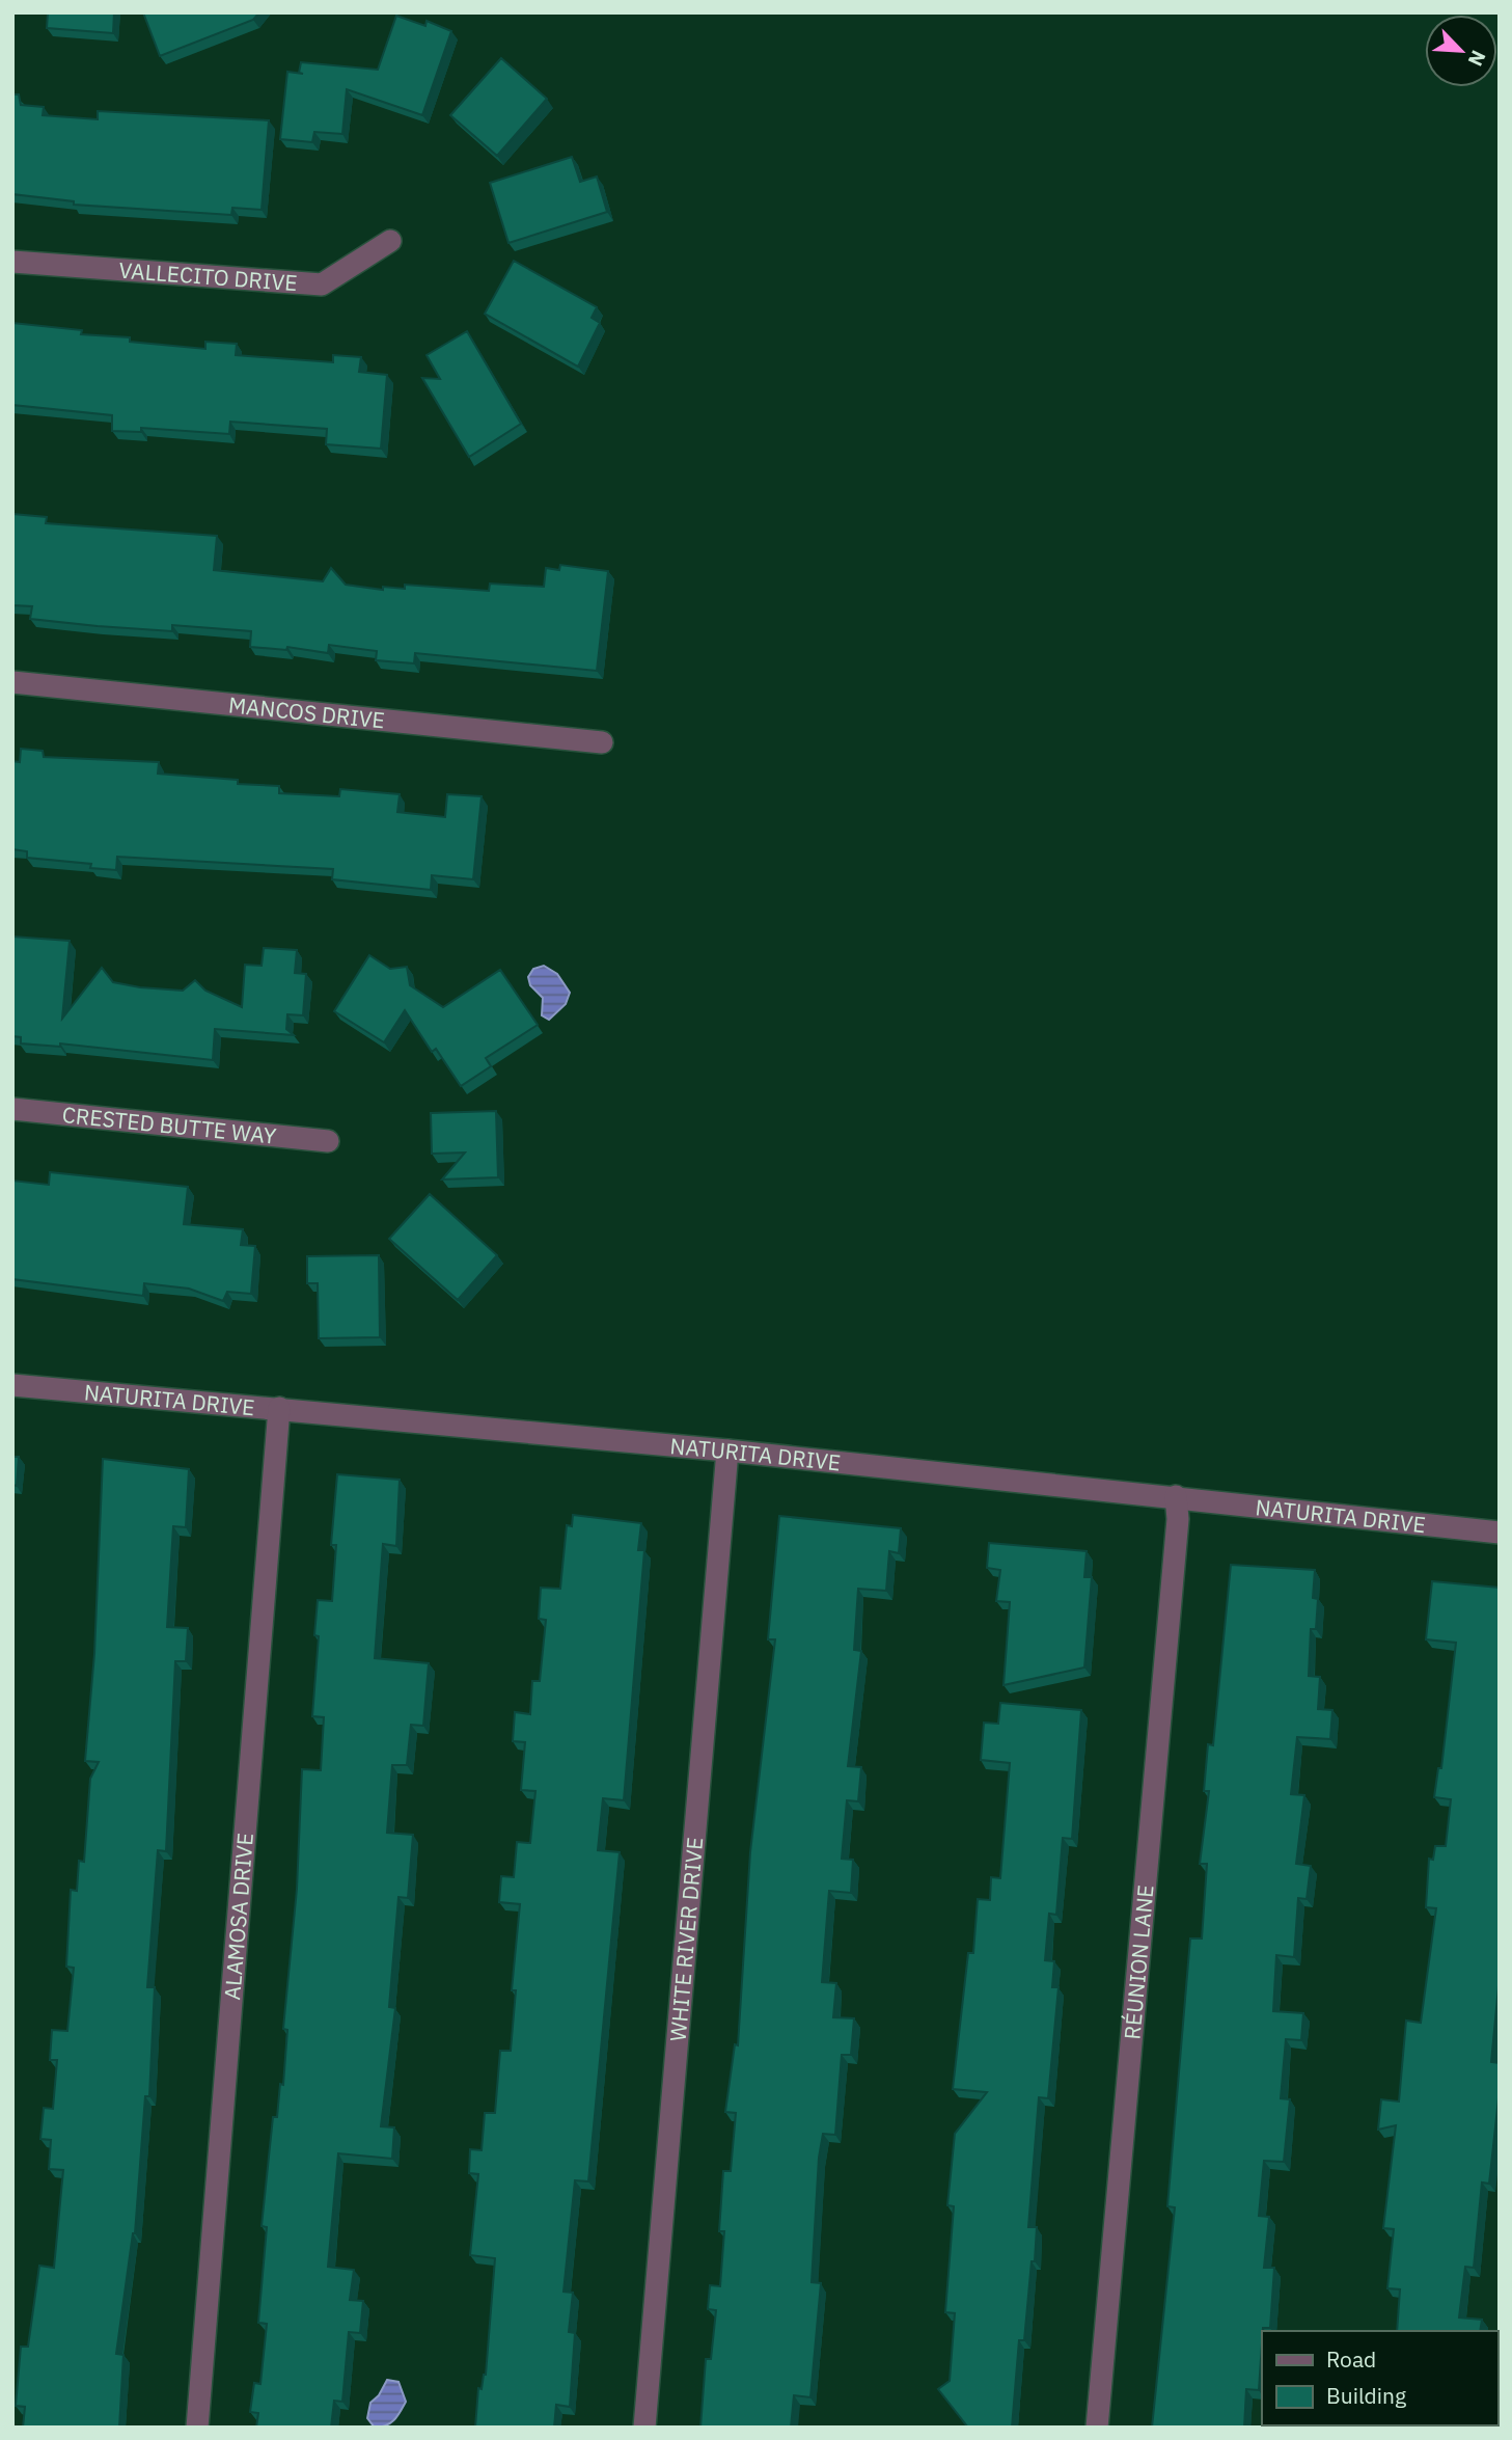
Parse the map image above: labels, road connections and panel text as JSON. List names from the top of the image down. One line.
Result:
{"streets":{"street":["VALLECITO DRIVE","MANCOS DRIVE","CRESTED BUTTE WAY","NATURITA DRIVE","ALAMOSA DRIVE","WHITE RIVER DRIVE","RÉUNION LANE"]},"crossings":[["NATURITA DRIVE","ALAMOSA DRIVE"],["NATURITA DRIVE","WHITE RIVER DRIVE"],["NATURITA DRIVE","RÉUNION LANE"]],"legend":["Road","Building"],"north":"bottom right"}
